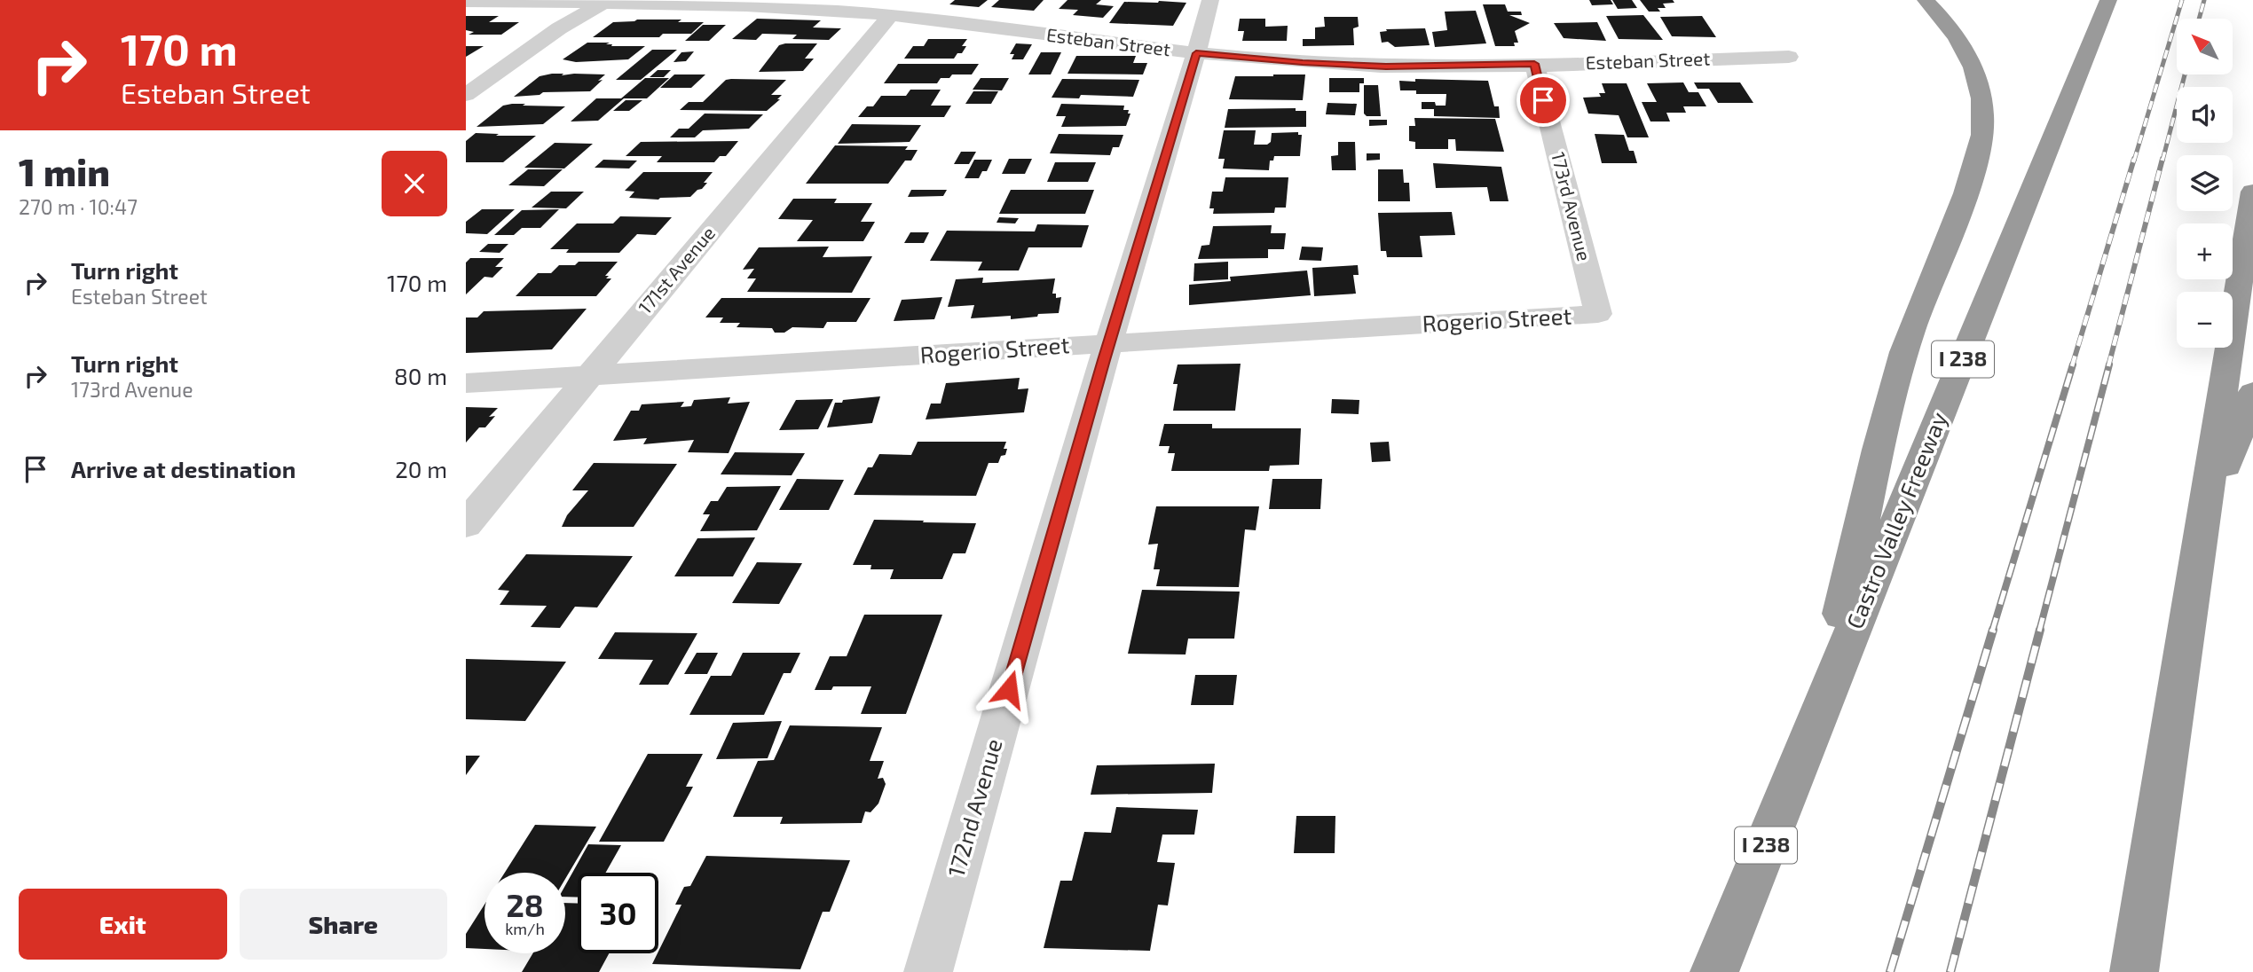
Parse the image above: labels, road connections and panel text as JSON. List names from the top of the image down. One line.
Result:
{"streets":{"highway":["I 238","Castro Valley Freeway"],"street":["Esteban Street","173rd Avenue","171st Avenue","Rogerio Street","172nd Avenue"]},"crossings":[["Esteban Street","173rd Avenue"],["Esteban Street","171st Avenue"],["Esteban Street","172nd Avenue"],["173rd Avenue","Rogerio Street"],["171st Avenue","Rogerio Street"],["Rogerio Street","172nd Avenue"]],"north":"top left","page":{"turn":["170 m","Esteban Street"],"map_buttons":["+","−"],"heading":["1 min","270 m · 10:47"],"list":[{"name":"Turn right","note":"Esteban Street","value":"170 m"},{"name":"Turn right","note":"173rd Avenue","value":"80 m"},{"name":"Arrive at destination","value":"20 m"}],"speed":"28 km/h","limit":"30","buttons":["Exit","Share"]}}
